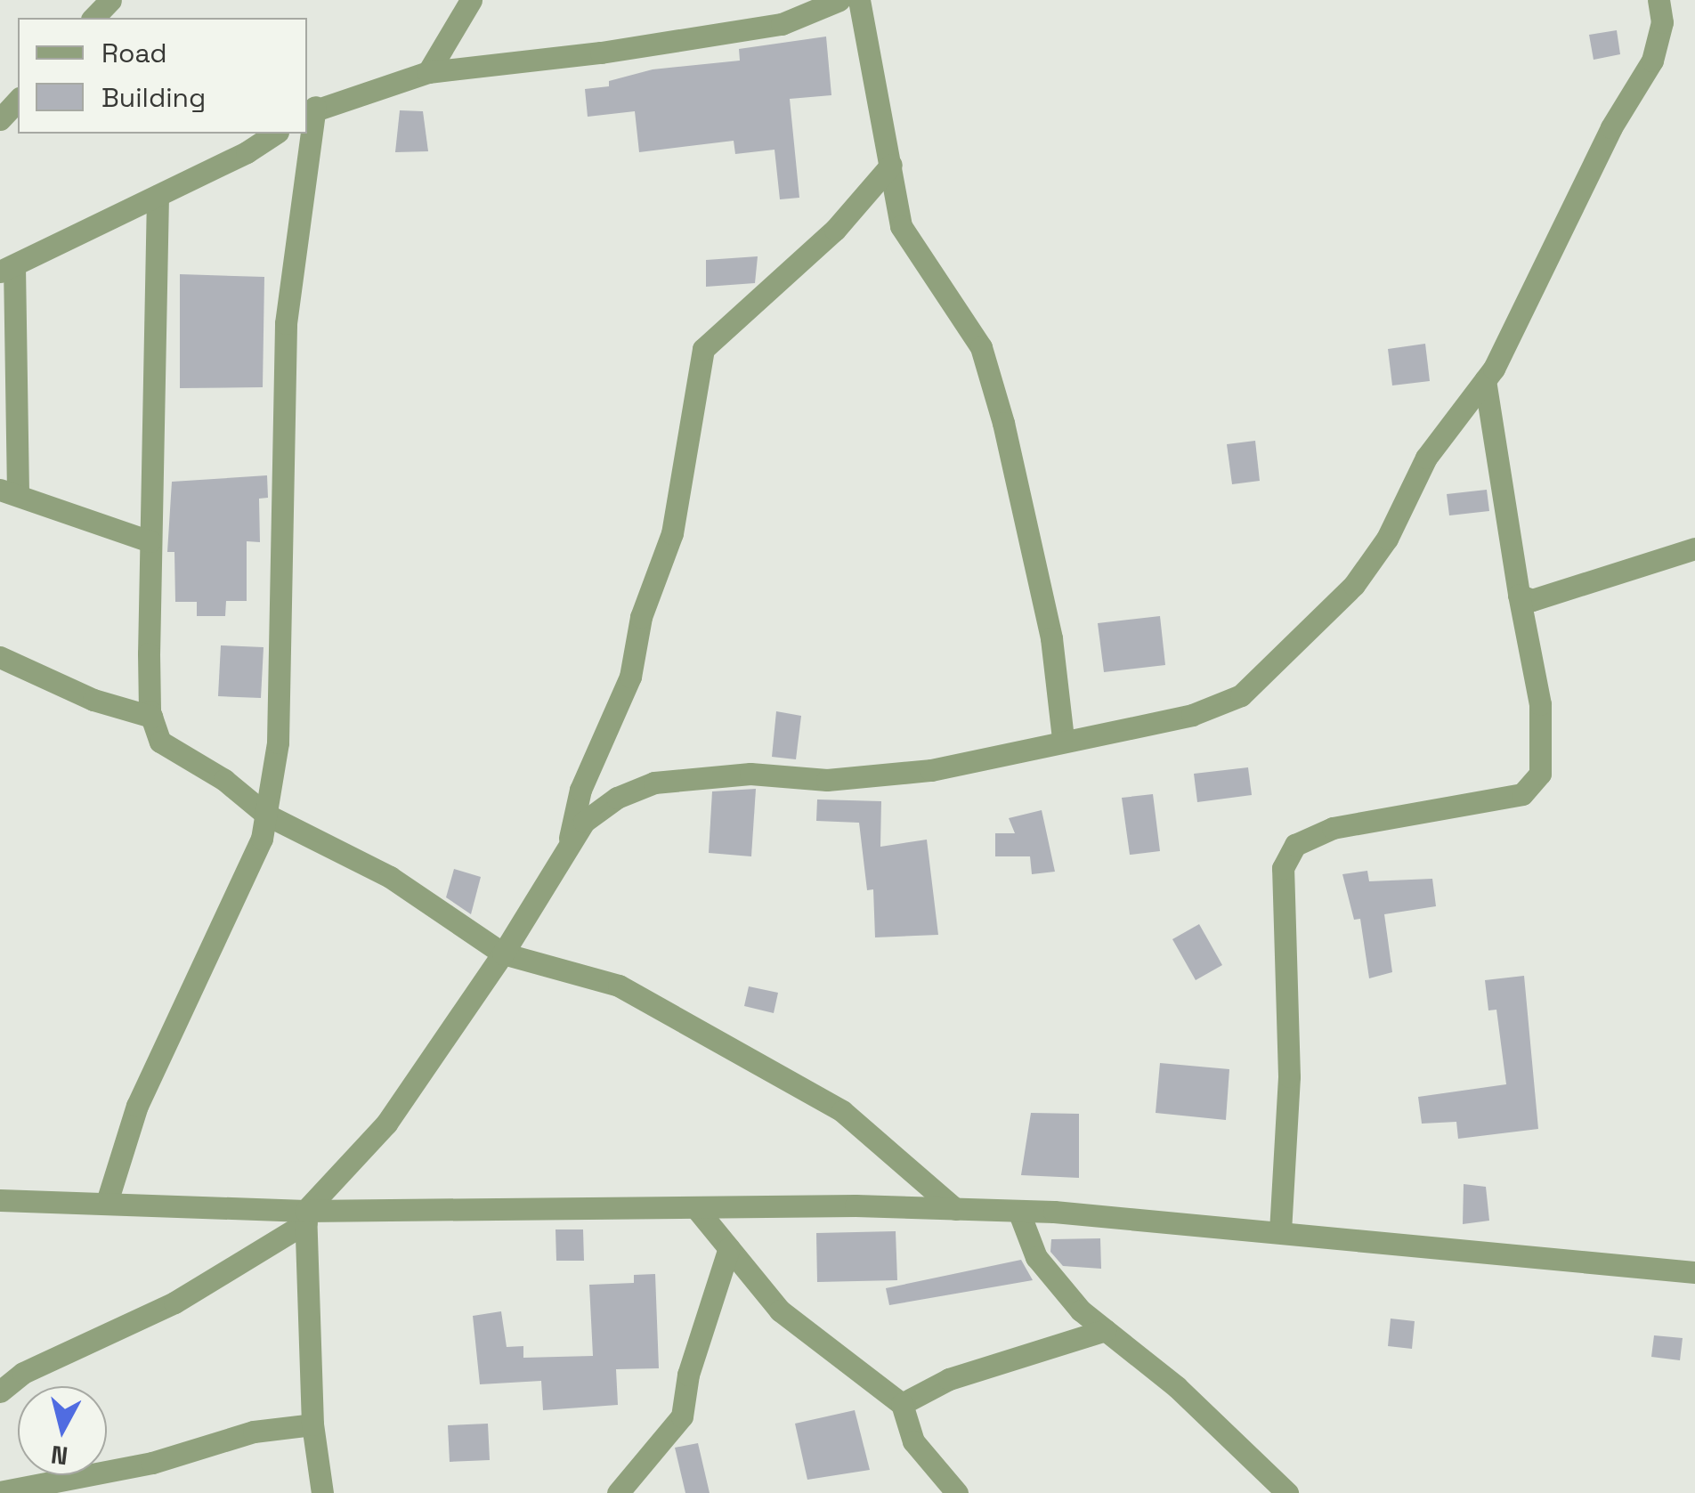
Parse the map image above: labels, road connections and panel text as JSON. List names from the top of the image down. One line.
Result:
{"legend":["Road","Building"],"north":"bottom"}
